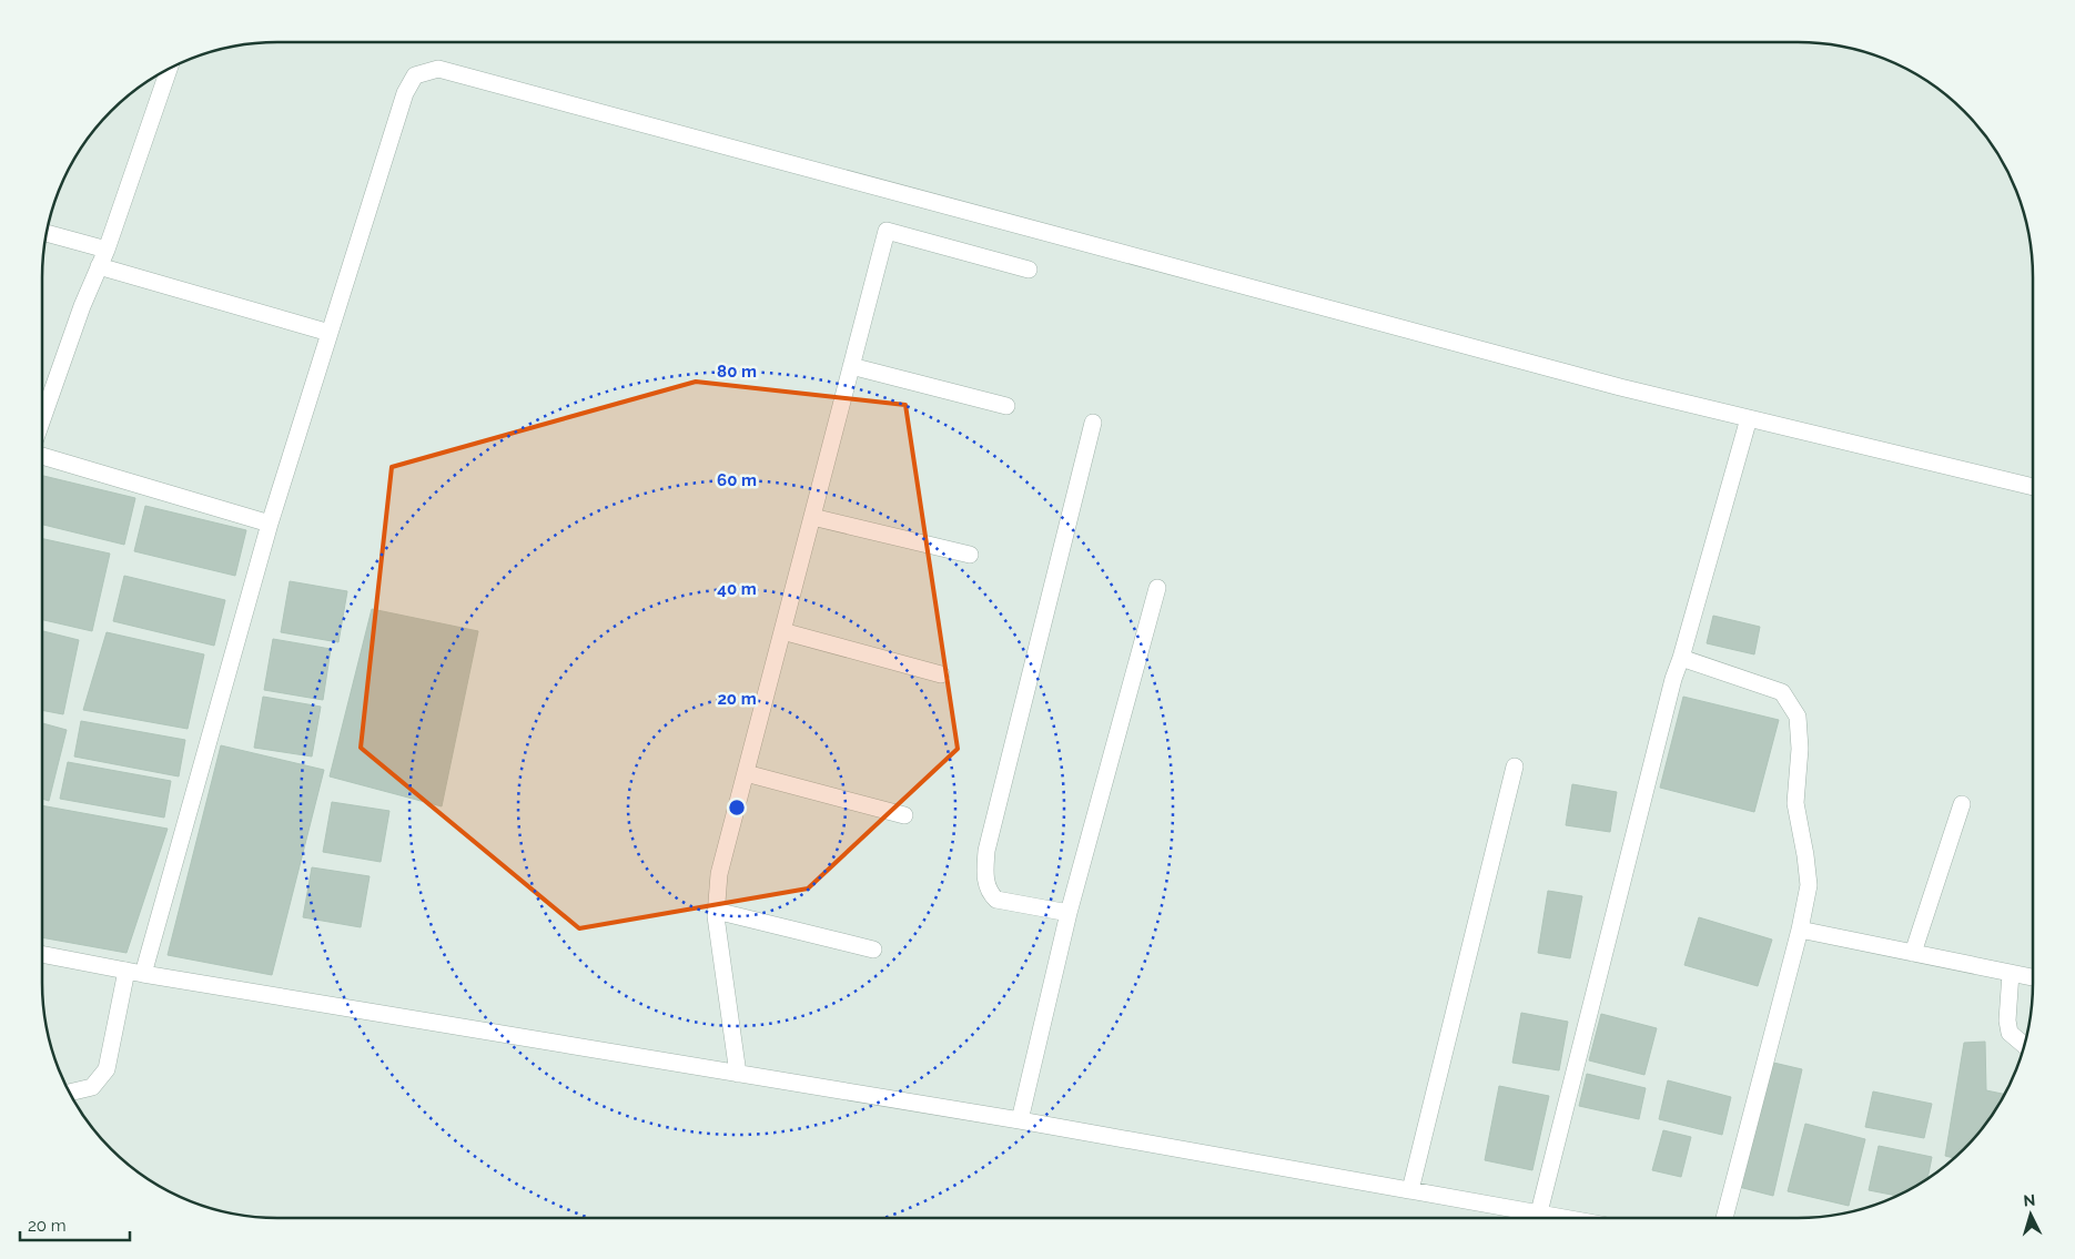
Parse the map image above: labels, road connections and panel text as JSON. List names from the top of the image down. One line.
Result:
{"scale_bar":"20 m","north":"top","rings":["80 m","60 m","40 m","20 m"]}
